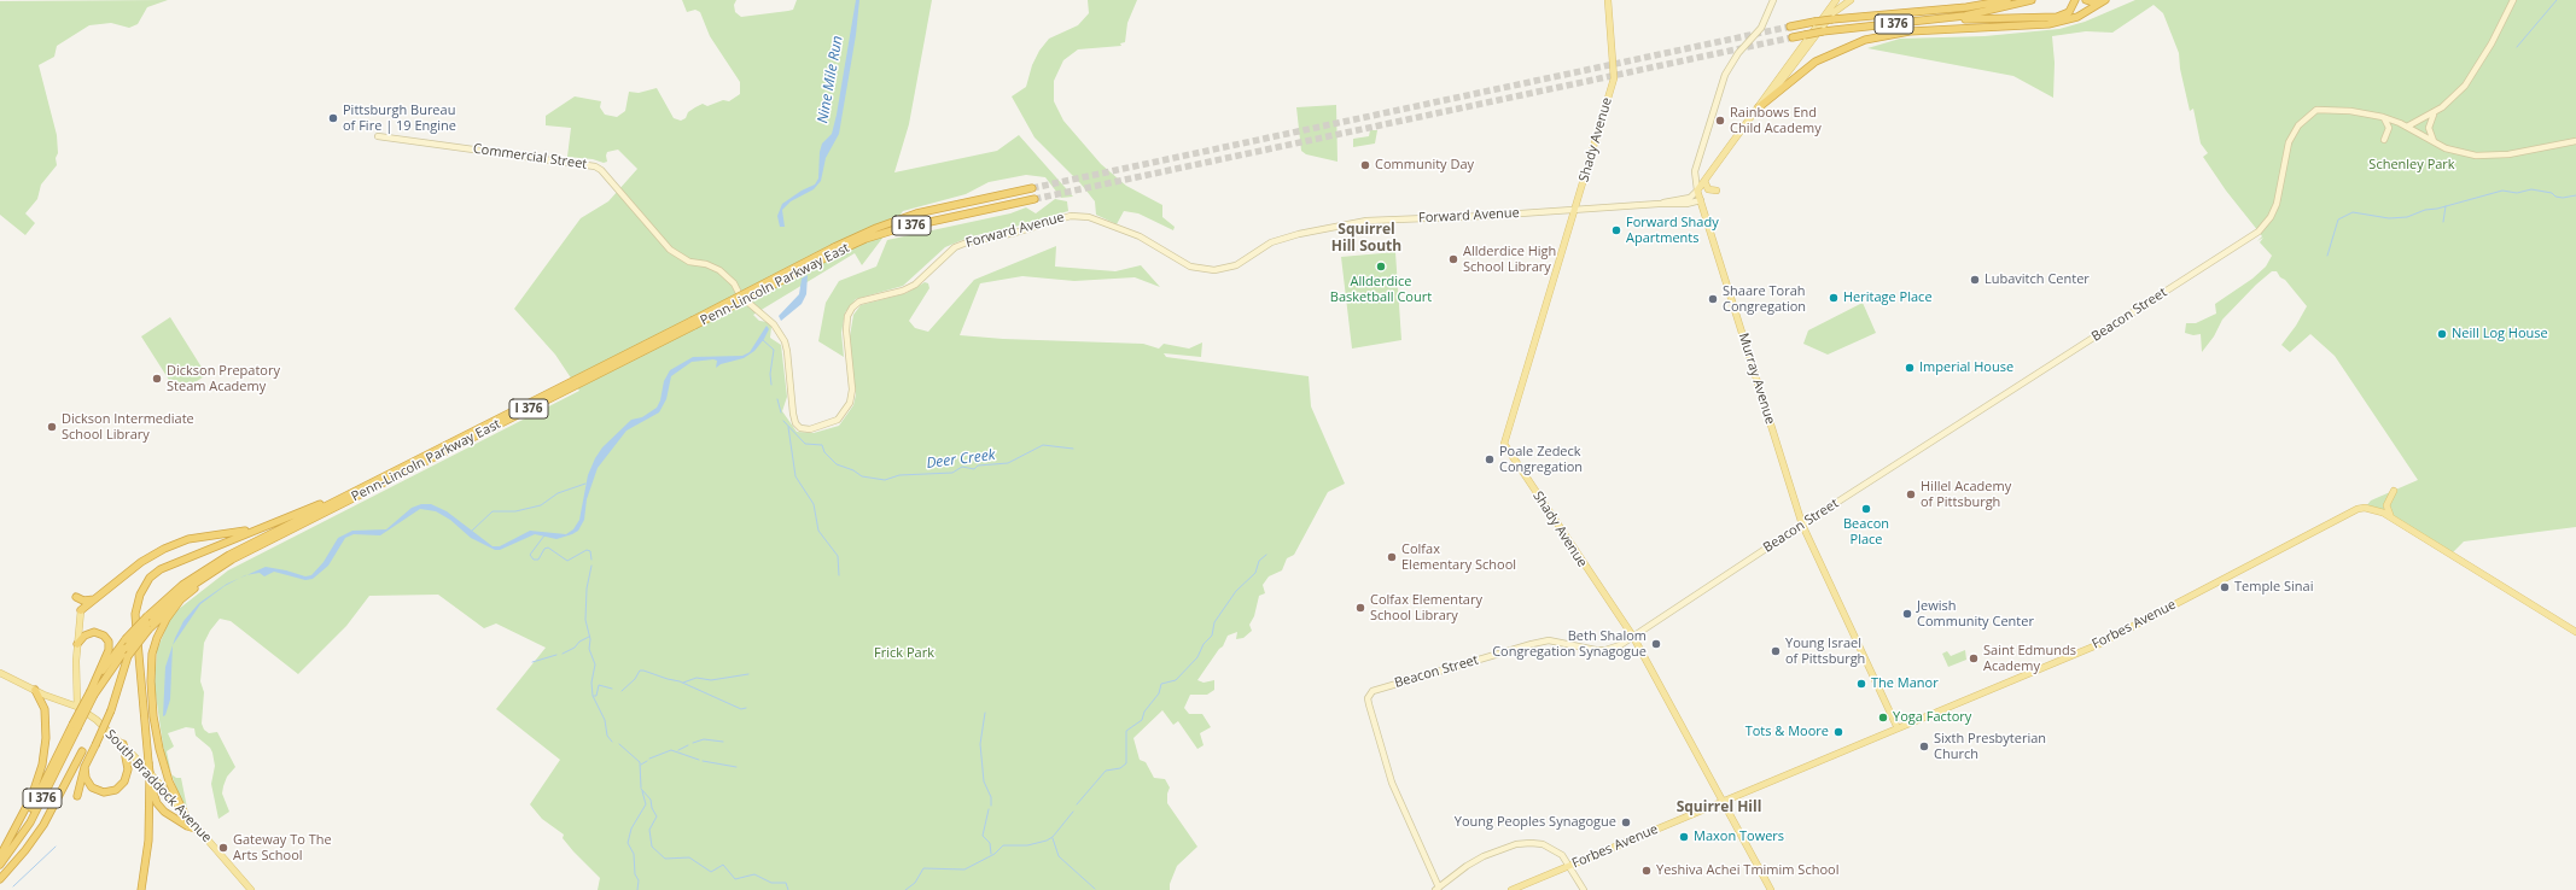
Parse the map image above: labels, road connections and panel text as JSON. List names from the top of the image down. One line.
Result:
{"streets":{"highway":["I 376","Penn-Lincoln Parkway East"],"main road":["Shady Avenue","Commercial Street","Forward Avenue","Beacon Street","Murray Avenue","Forbes Avenue","South Braddock Avenue"]},"crossings":[["Shady Avenue","Forward Avenue"],["Shady Avenue","Beacon Street"],["Shady Avenue","Forbes Avenue"],["Commercial Street","Forward Avenue"],["Forward Avenue","Murray Avenue"],["Beacon Street","Murray Avenue"],["Murray Avenue","Forbes Avenue"]],"districts":["Squirrel Hill South","Squirrel Hill"],"water":["Nine Mile Run","Deer Creek"],"parks":["Schenley Park","Frick Park"],"places":["Pittsburgh Bureau of Fire | 19 Engine","Rainbows End Child Academy","Community Day","Forward Shady Apartments","Allderdice High School Library","Allderdice Basketball Court","Lubavitch Center","Heritage Place","Shaare Torah Congregation","Neill Log House","Imperial House","Dickson Prepatory Steam Academy","Dickson Intermediate School Library","Poale Zedeck Congregation","Hillel Academy of Pittsburgh","Beacon Place","Colfax Elementary School","Temple Sinai","Colfax Elementary School Library","Jewish Community Center","Beth Shalom Congregation Synagogue","Young Israel of Pittsburgh","Saint Edmunds Academy","The Manor","Yoga Factory","Tots & Moore","Sixth Presbyterian Church","Young Peoples Synagogue","Maxon Towers","Gateway To The Arts School","Yeshiva Achei Tmimim School"]}
